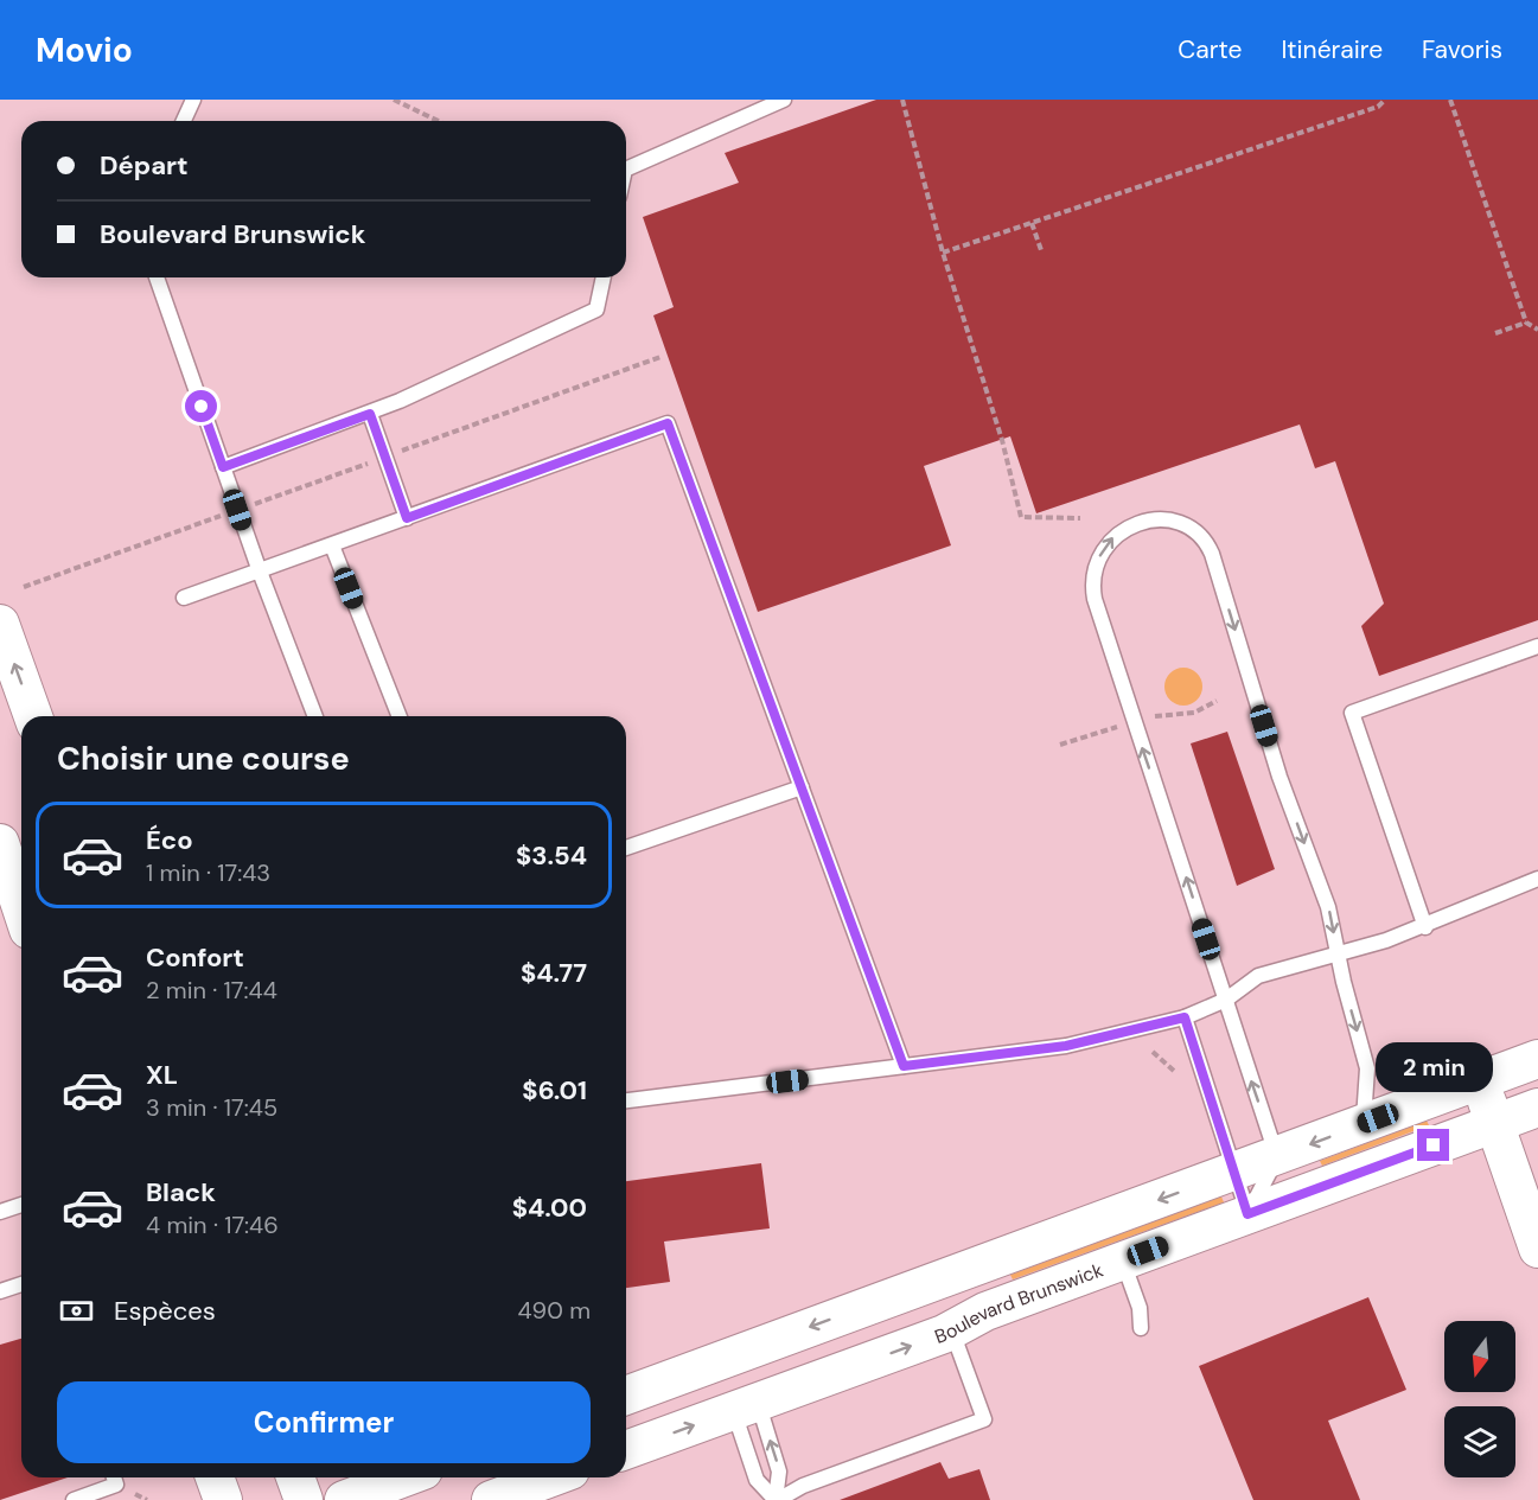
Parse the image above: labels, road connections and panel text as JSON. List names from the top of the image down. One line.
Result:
{"streets":{"street":["Boulevard Brunswick"]},"north":"bottom","page":{"header":"Movio","nav":["Carte","Itinéraire","Favoris"],"banner":["Départ","Boulevard Brunswick"],"heading":"Choisir une course","list":[{"name":"Éco","note":"1 min · 17:43","value":"$3.54"},{"name":"Confort","note":"2 min · 17:44","value":"$4.77"},{"name":"XL","note":"3 min · 17:45","value":"$6.01"},{"name":"Black","note":"4 min · 17:46","value":"$4.00"}],"bubble":"2 min","pay":["Espèces","490 m"],"buttons":"Confirmer"}}
